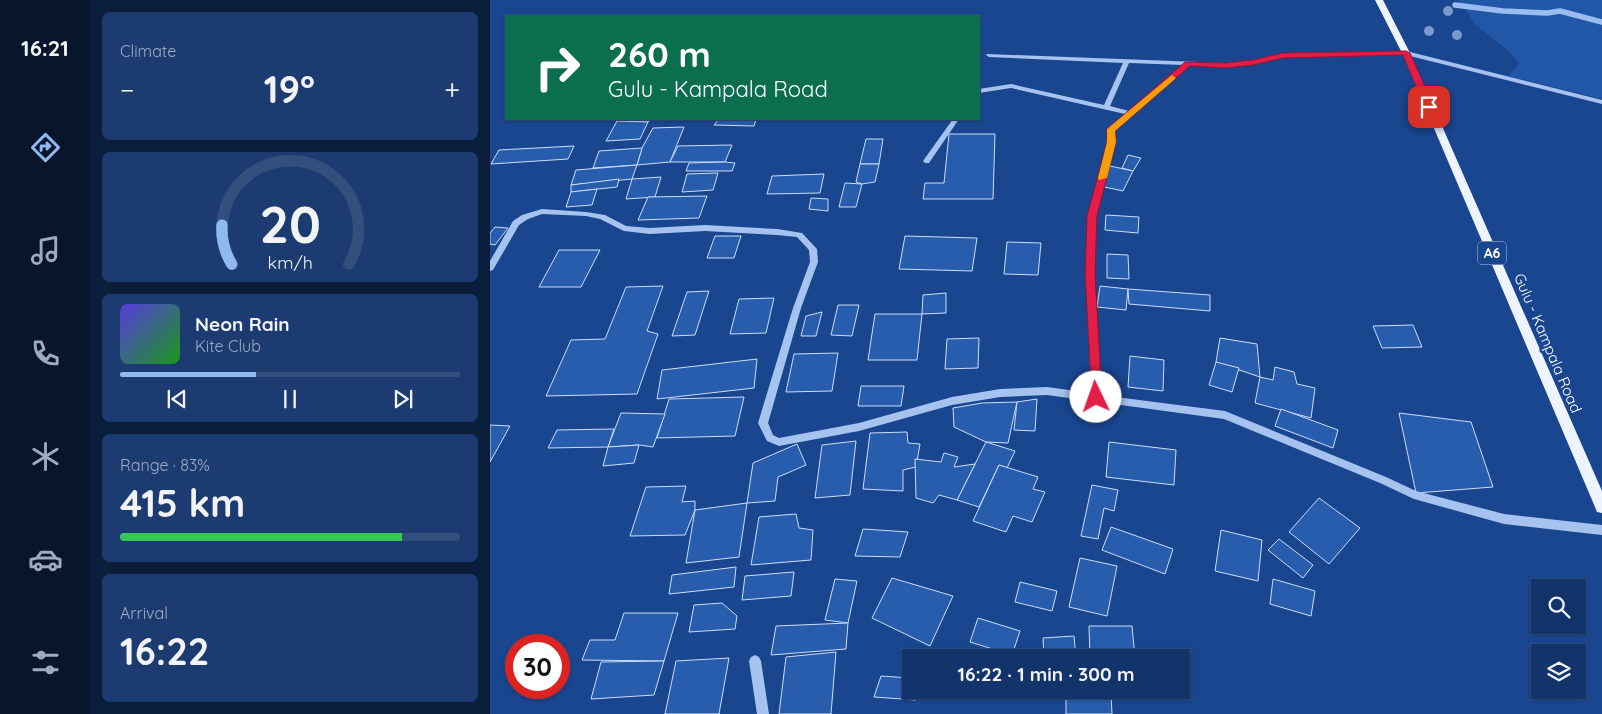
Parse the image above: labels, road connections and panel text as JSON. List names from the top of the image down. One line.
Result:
{"streets":{"main road":["A6","Gulu - Kampala Road"]},"page":{"tabs":"16:21","tile":["Climate",["Range · 83%","415 km"],["Arrival","16:22"]],"turn":["260 m","Gulu - Kampala Road"],"heat":["−","19°","+"],"song":["Neon Rain","Kite Club"],"limit":"30","trip":"16:22 · 1 min · 300 m","gauge":["20","km/h"]}}
